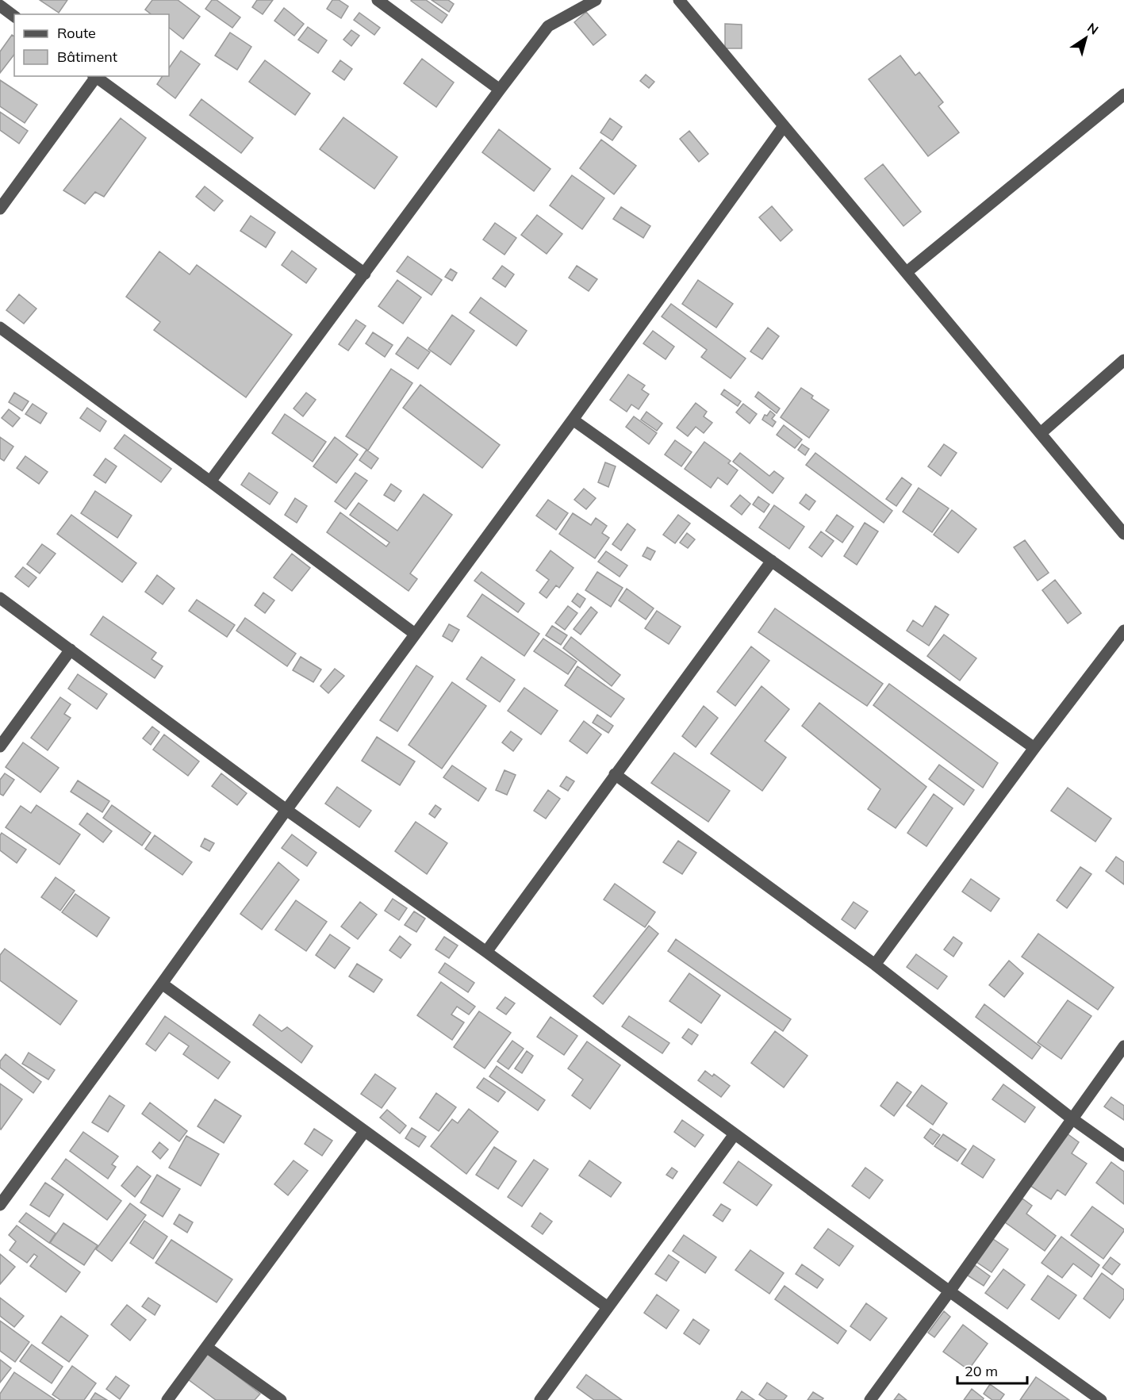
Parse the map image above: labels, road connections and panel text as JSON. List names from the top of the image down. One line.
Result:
{"legend":["Route","Bâtiment"],"scale_bar":"20 m","north":"top right"}
